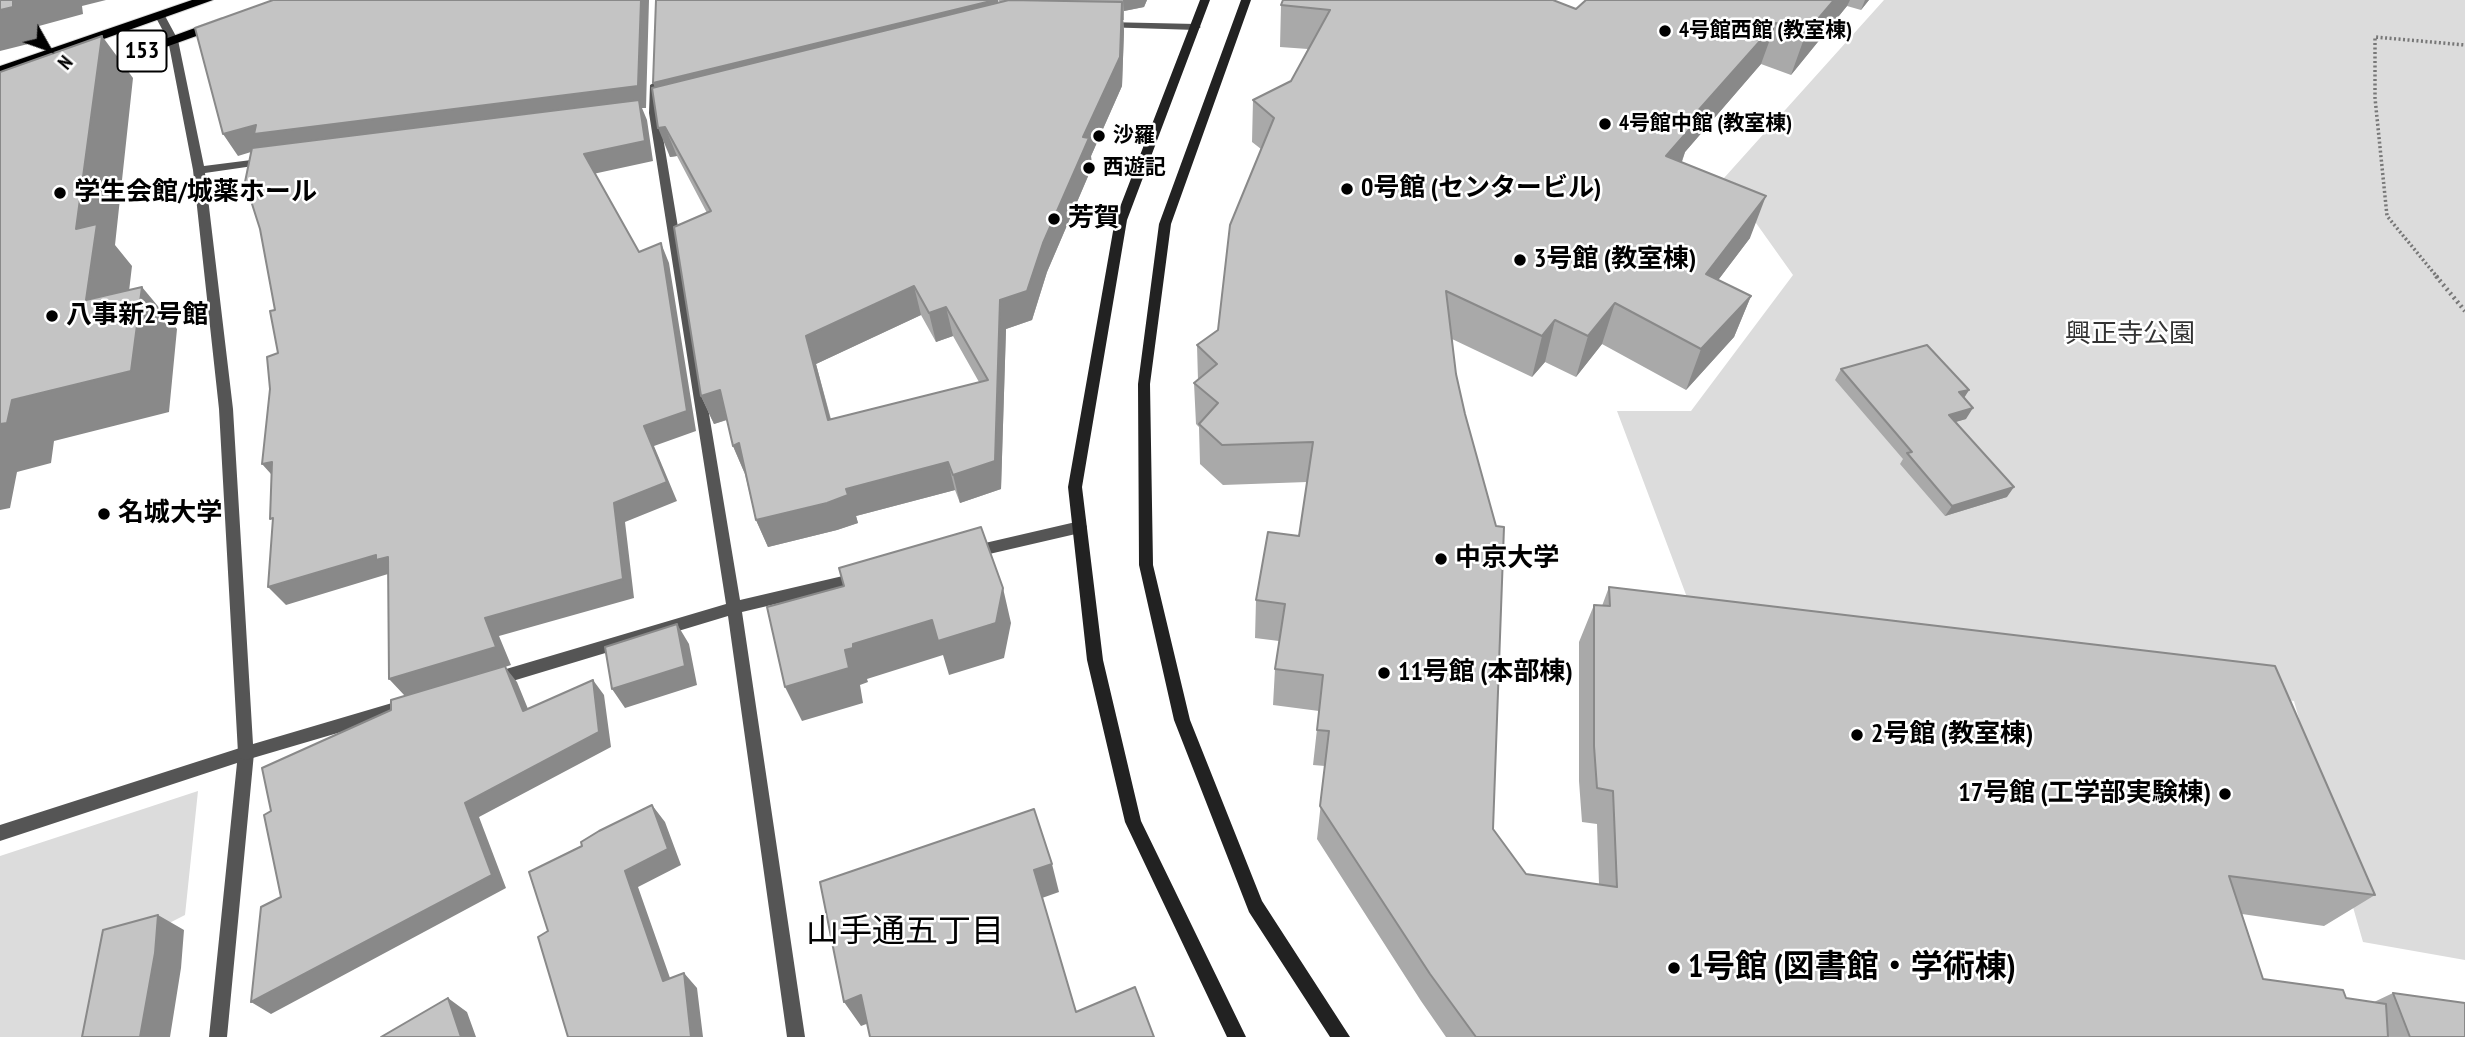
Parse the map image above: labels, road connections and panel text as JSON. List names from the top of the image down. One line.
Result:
{"streets":{"highway":["153"]},"districts":["山手通五丁目"],"parks":["興正寺公園"],"places":["4号館西館 (教室棟)","4号館中館 (教室棟)","沙羅","西遊記","0号館 (センタービル)","学生会館/城薬ホール","芳賀","3号館 (教室棟)","八事新2号館","名城大学","中京大学","11号館 (本部棟)","2号館 (教室棟)","17号館 (工学部実験棟)","1号館 (図書館・学術棟)"],"north":"bottom right"}
